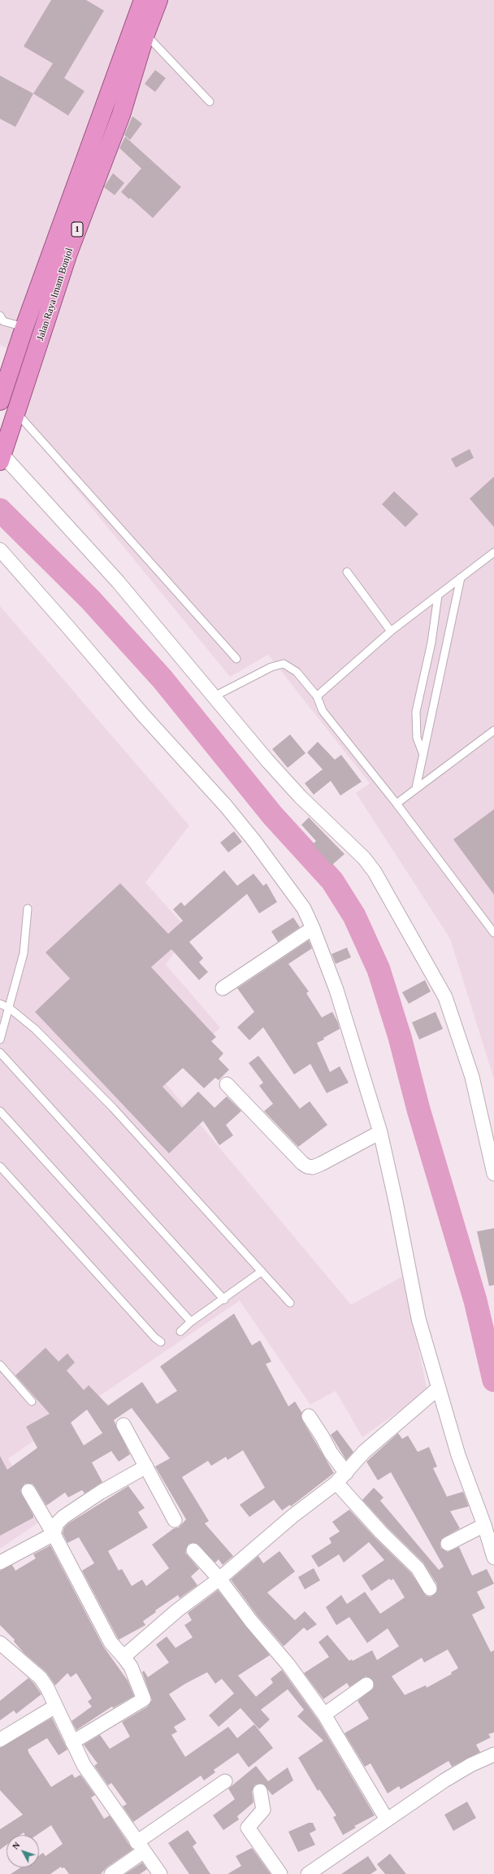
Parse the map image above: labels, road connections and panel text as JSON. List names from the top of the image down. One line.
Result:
{"streets":{"highway":["1","Jalan Raya Imam Bonjol"]},"north":"top left"}
